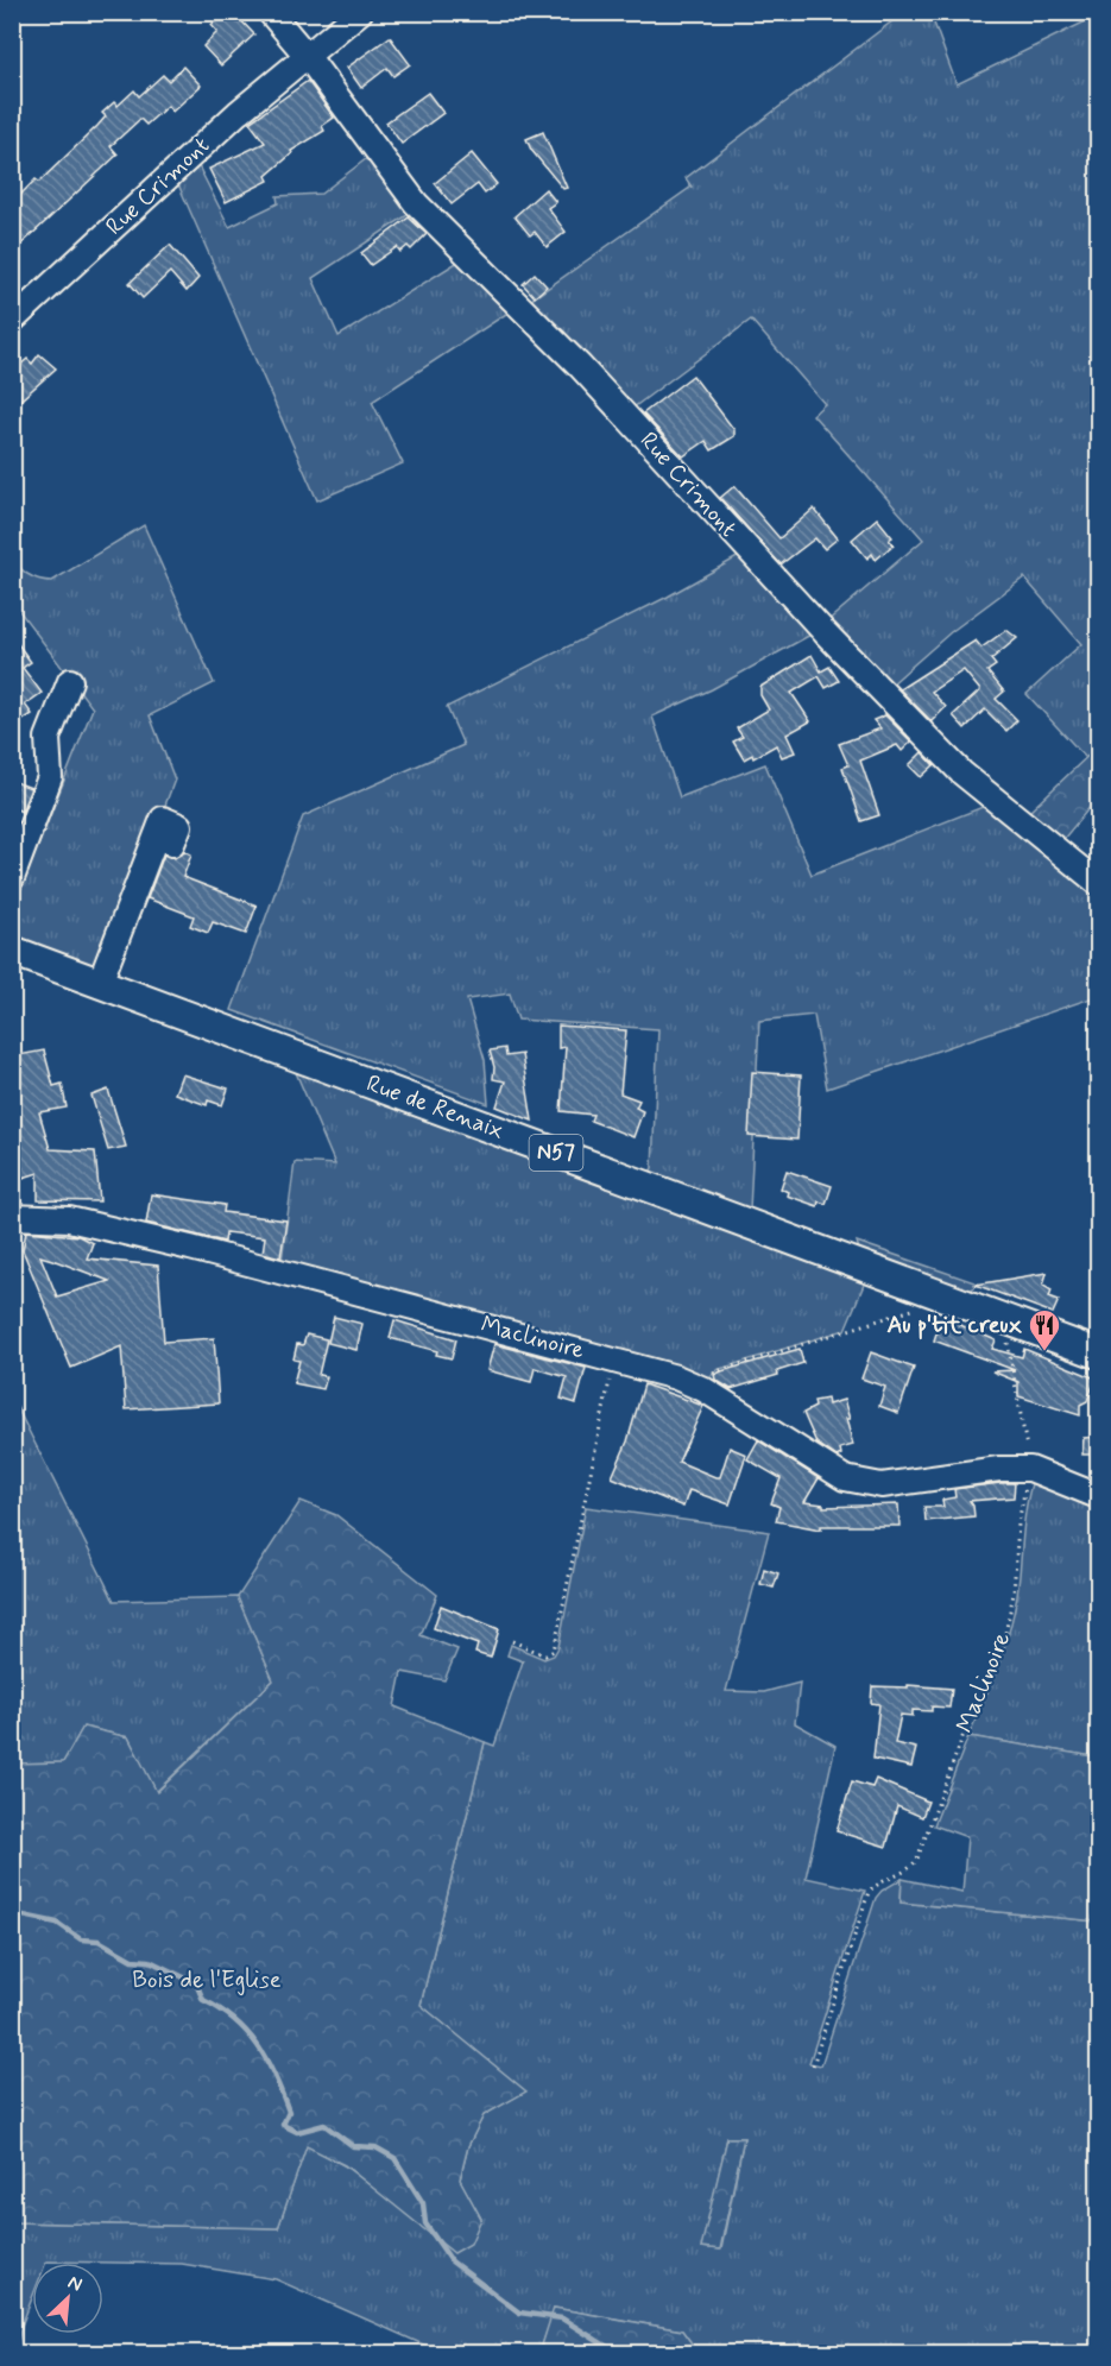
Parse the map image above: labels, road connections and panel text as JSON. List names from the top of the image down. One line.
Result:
{"streets":{"main road":["Rue de Renaix","N57"],"street":["Rue Crimont","Maclinoire"]},"crossings":[["Rue de Renaix","Maclinoire"]],"parks":["Bois de l'Eglise"],"places":{"restaurant":["Au p'tit creux"]},"north":"top right"}
